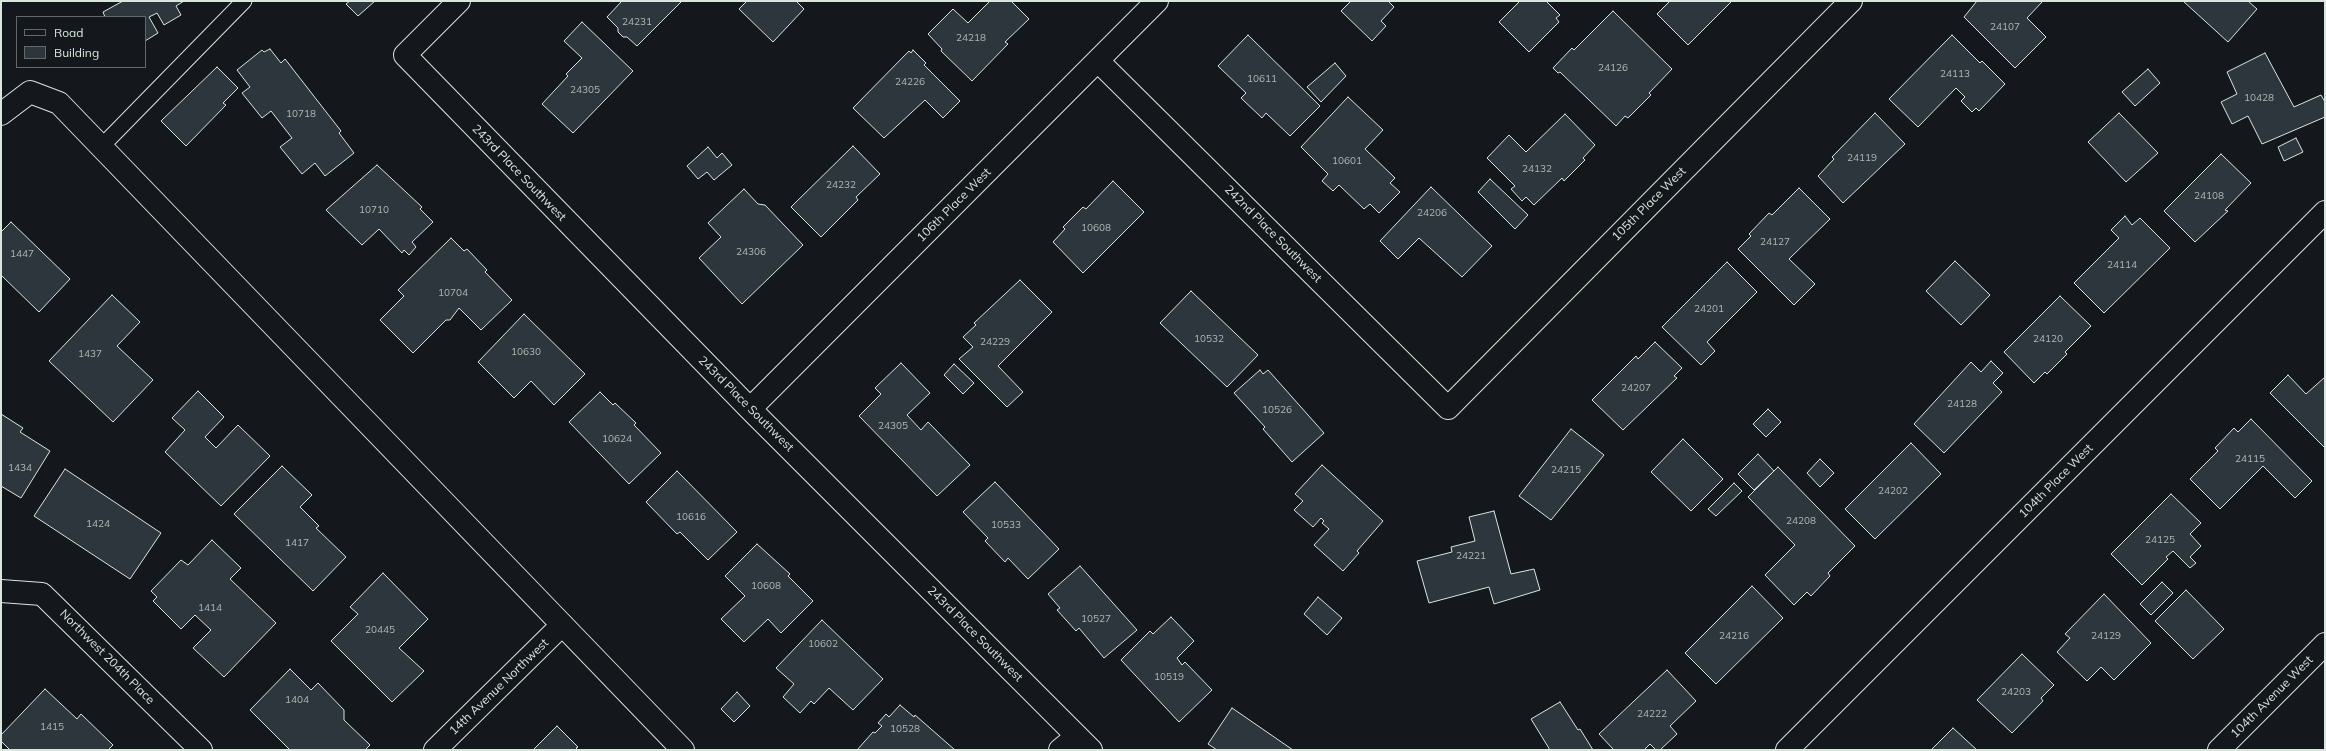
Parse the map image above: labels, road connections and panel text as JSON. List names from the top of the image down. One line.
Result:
{"streets":{"street":["243rd Place Southwest","105th Place West","106th Place West","242nd Place Southwest","104th Place West","Northwest 204th Place","14th Avenue Northwest","104th Avenue West"]},"crossings":[["243rd Place Southwest","106th Place West"],["105th Place West","242nd Place Southwest"],["106th Place West","242nd Place Southwest"]],"house_numbers":["24231","24107","24218","24126","24113","10611","24226","24305","10428","10718","24119","10601","24132","24232","24108","10710","24206","10608","24127","24306","1447","24114","10704","24201","10532","24120","24229","10630","1437","24207","24128","10526","24305","10624","24115","1434","24215","24202","10616","24208","1424","10533","24125","1417","24221","10608","1414","10527","20445","24216","24129","10602","10519","24203","1404","24222","1415","10528"],"legend":["Road","Building"]}
